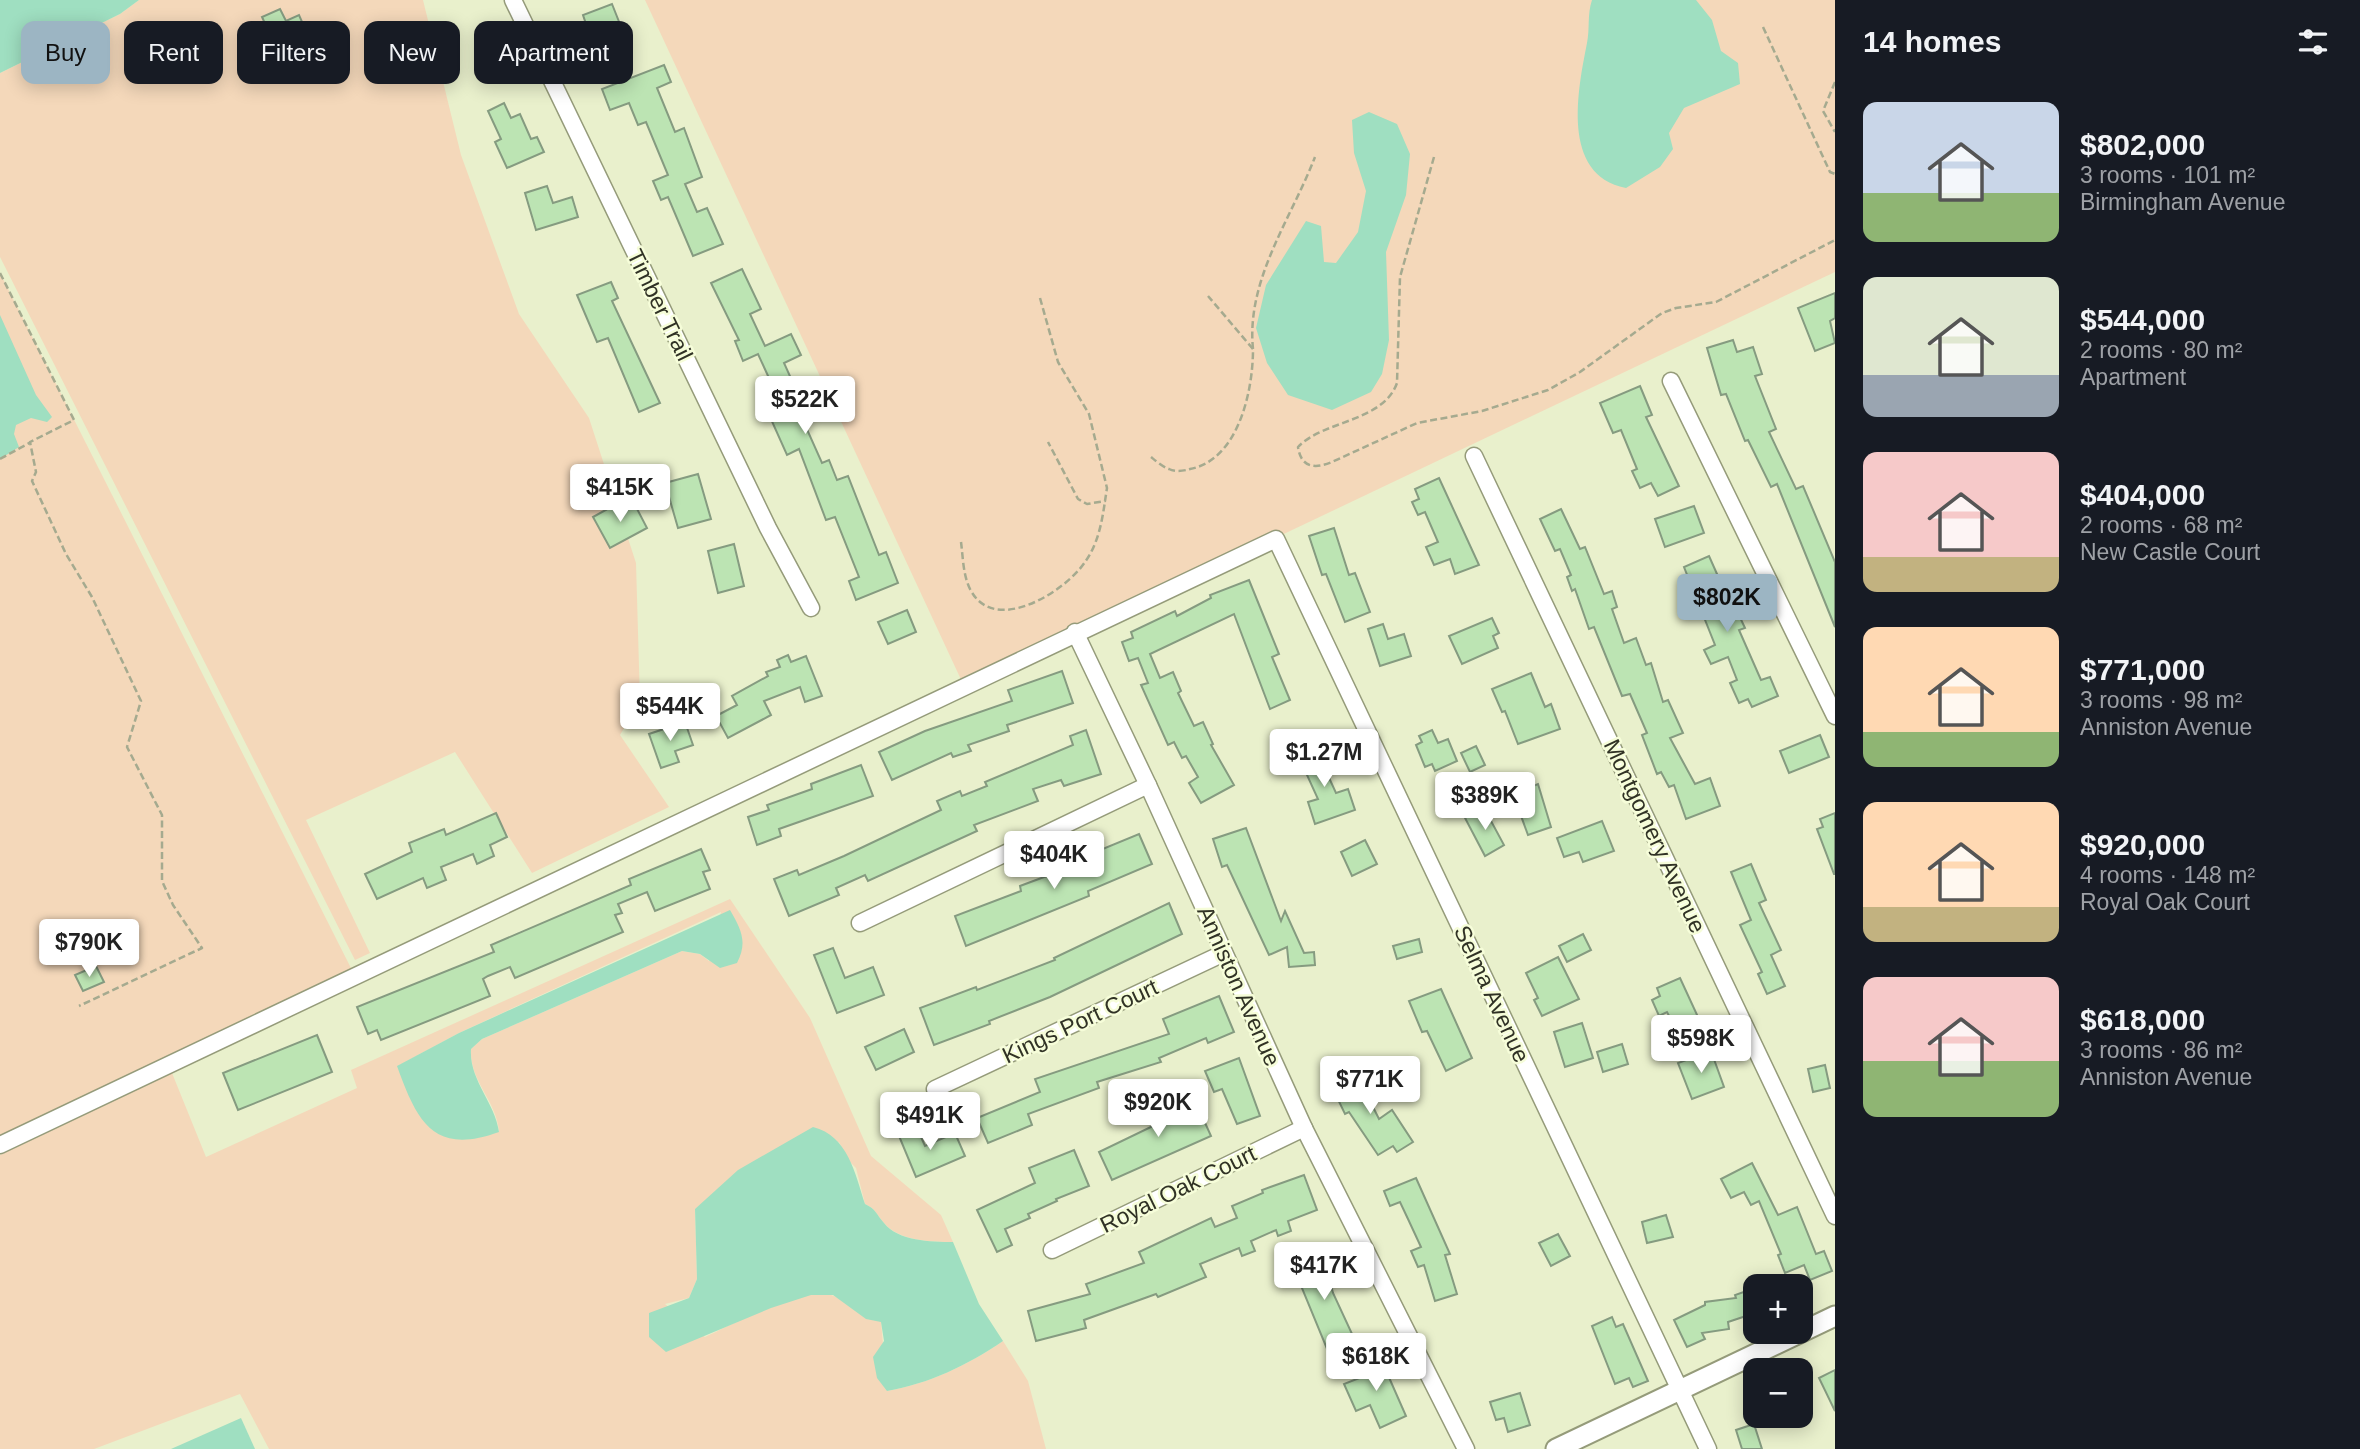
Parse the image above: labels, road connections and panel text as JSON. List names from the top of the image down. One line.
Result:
{"streets":{"street":["Timber Trail","Montgomery Avenue","Anniston Avenue","Selma Avenue","Kings Port Court","Royal Oak Court"]},"crossings":[["Anniston Avenue","Selma Avenue"],["Anniston Avenue","Kings Port Court"],["Anniston Avenue","Royal Oak Court"]],"page":{"heading":"14 homes","chip":["Buy","Rent","Filters","New","Apartment"],"list":[{"name":"$802,000","note":"3 rooms · 101 m² · Birmingham Avenue"},{"name":"$544,000","note":"2 rooms · 80 m² · Apartment"},{"name":"$404,000","note":"2 rooms · 68 m² · New Castle Court"},{"name":"$771,000","note":"3 rooms · 98 m² · Anniston Avenue"},{"name":"$920,000","note":"4 rooms · 148 m² · Royal Oak Court"},{"name":"$618,000","note":"3 rooms · 86 m² · Anniston Avenue"}],"price":["$522K","$415K","$802K","$544K","$1.27M","$389K","$404K","$790K","$598K","$771K","$920K","$491K","$417K","$618K"],"map_buttons":["+","−"]}}
